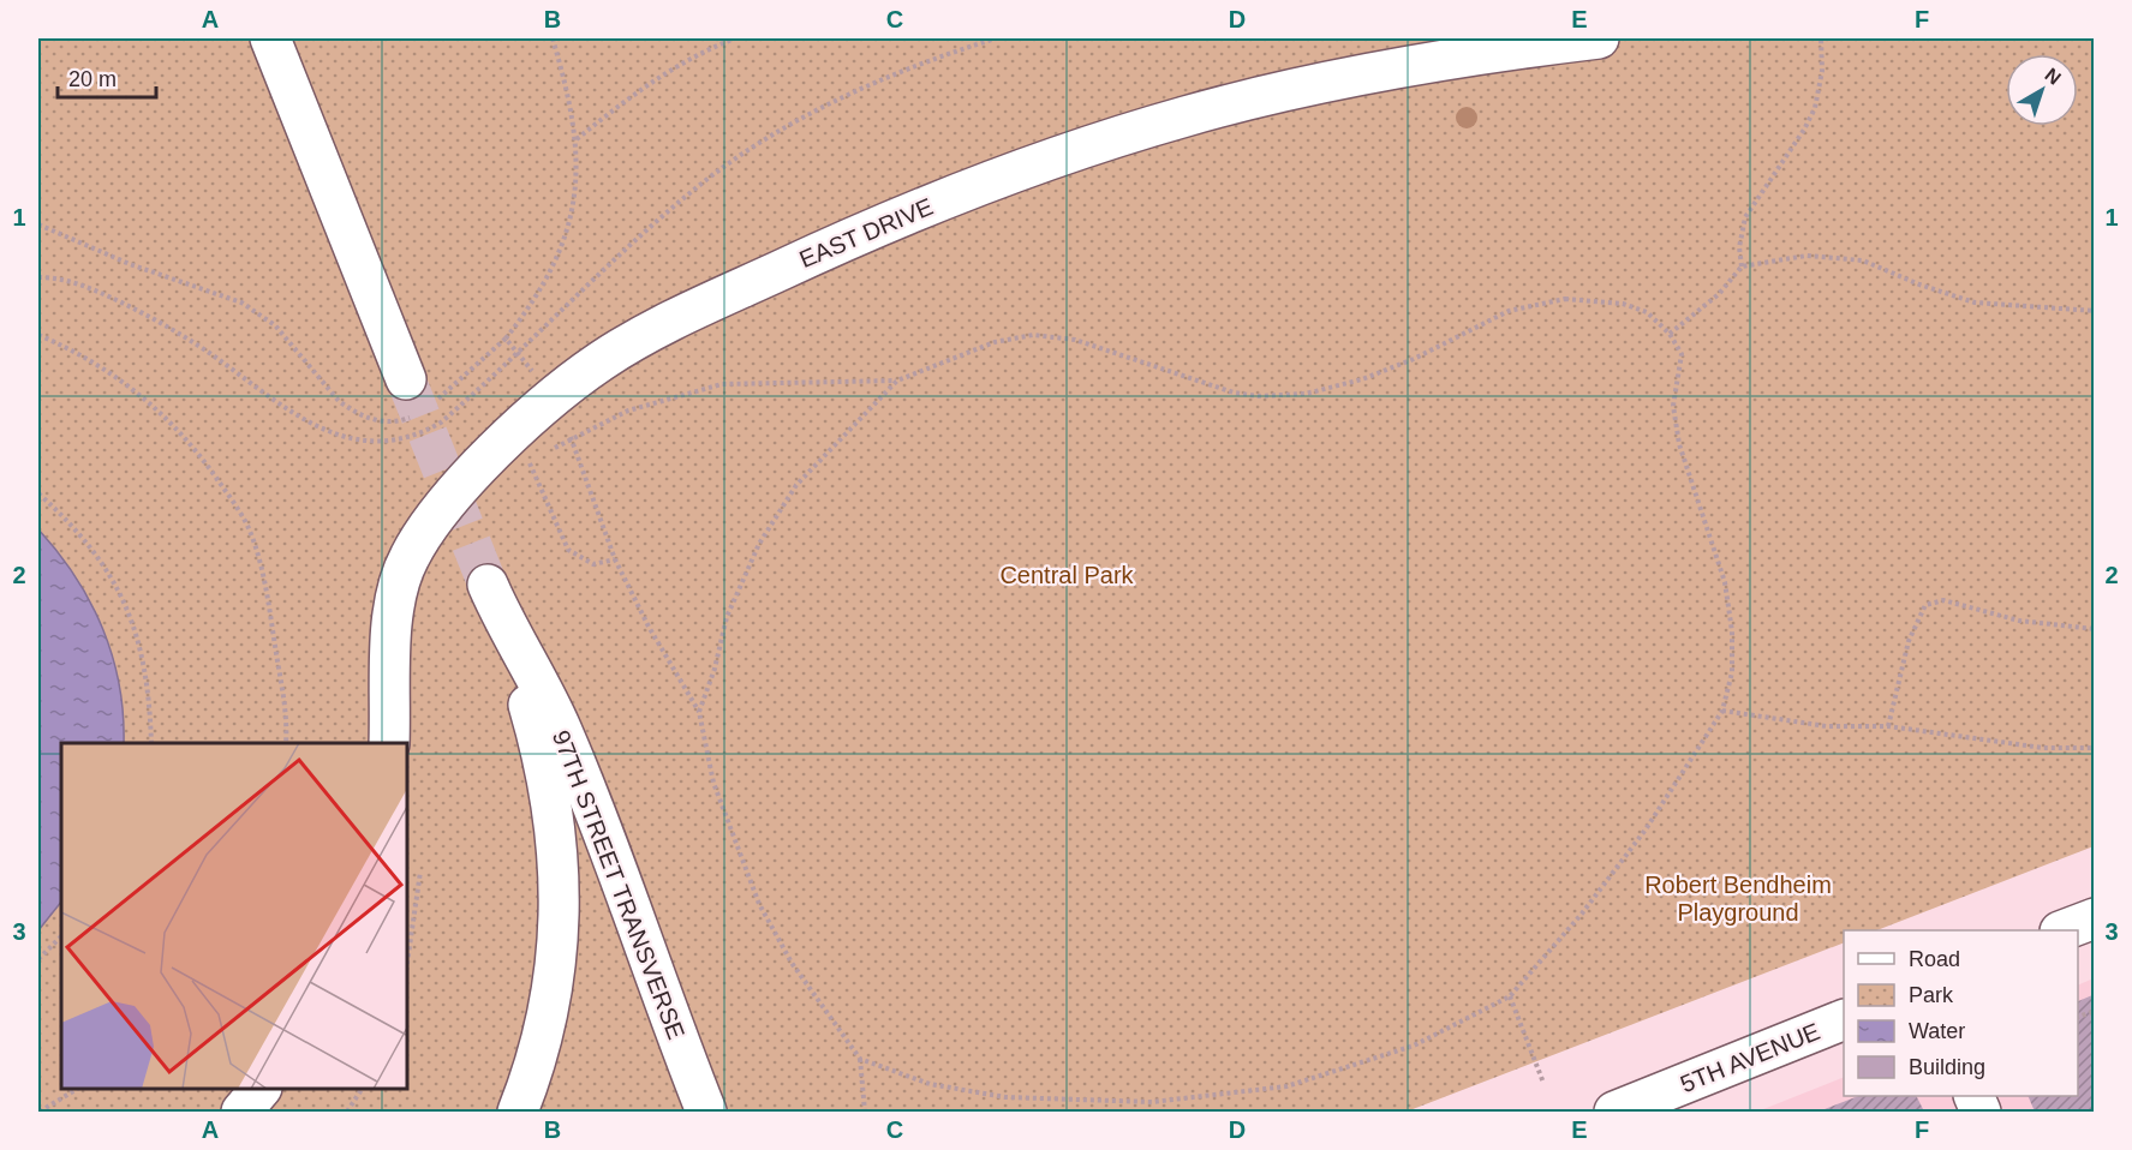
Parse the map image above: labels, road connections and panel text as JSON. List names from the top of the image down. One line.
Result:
{"streets":{"main road":["EAST DRIVE","97TH STREET TRANSVERSE","5TH AVENUE"]},"parks":["Central Park","Robert Bendheim Playground"],"legend":["Road","Park","Water","Building"],"scale_bar":"20 m","north":"top right","grid":{"columns":["A","B","C","D","E","F"],"rows":["1","2","3"]}}
